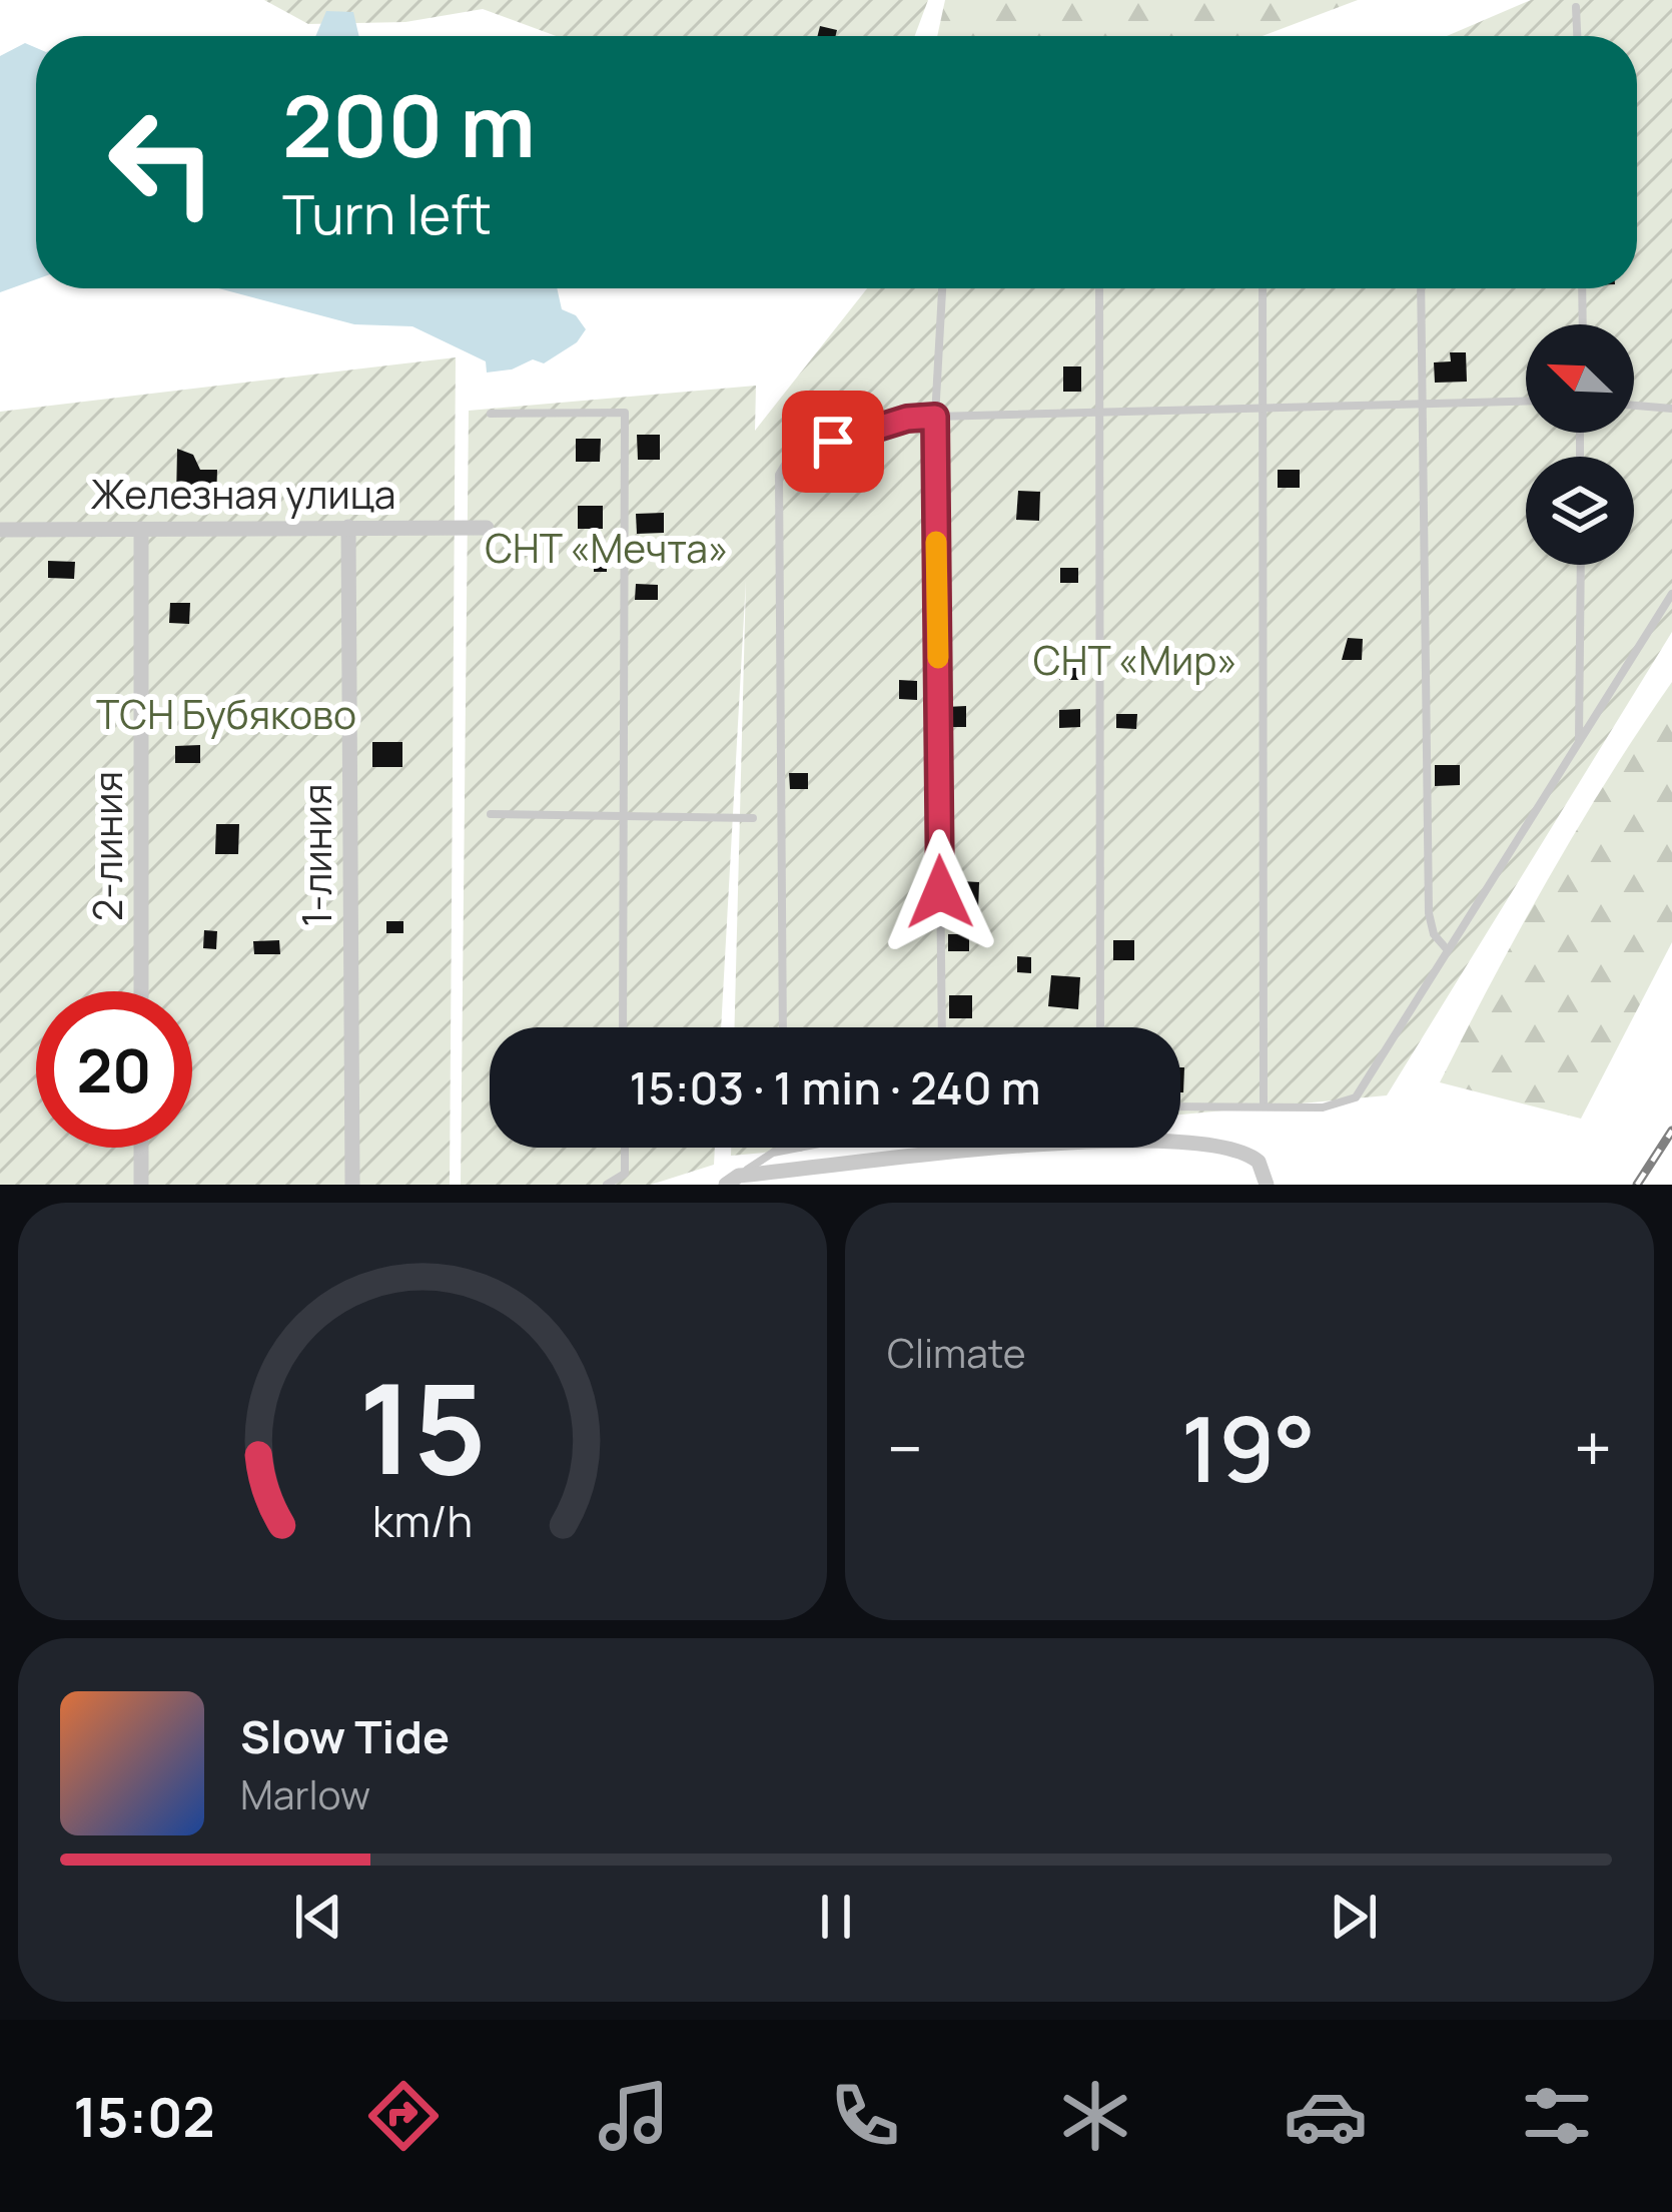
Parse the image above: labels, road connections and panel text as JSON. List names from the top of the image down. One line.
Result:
{"streets":{"street":["Железная улица","2-линия","1-линия"]},"crossings":[["Железная улица","2-линия"],["Железная улица","1-линия"]],"parks":["СНТ «Мечта»","СНТ «Мир»","ТСН Бубяково"],"north":"top left","page":{"turn":["200 m","Turn left"],"limit":"20","trip":"15:03 · 1 min · 240 m","tile":"Climate","heat":["−","19°","+"],"song":["Slow Tide","Marlow"],"tabs":"15:02","gauge":["15","km/h"]}}
